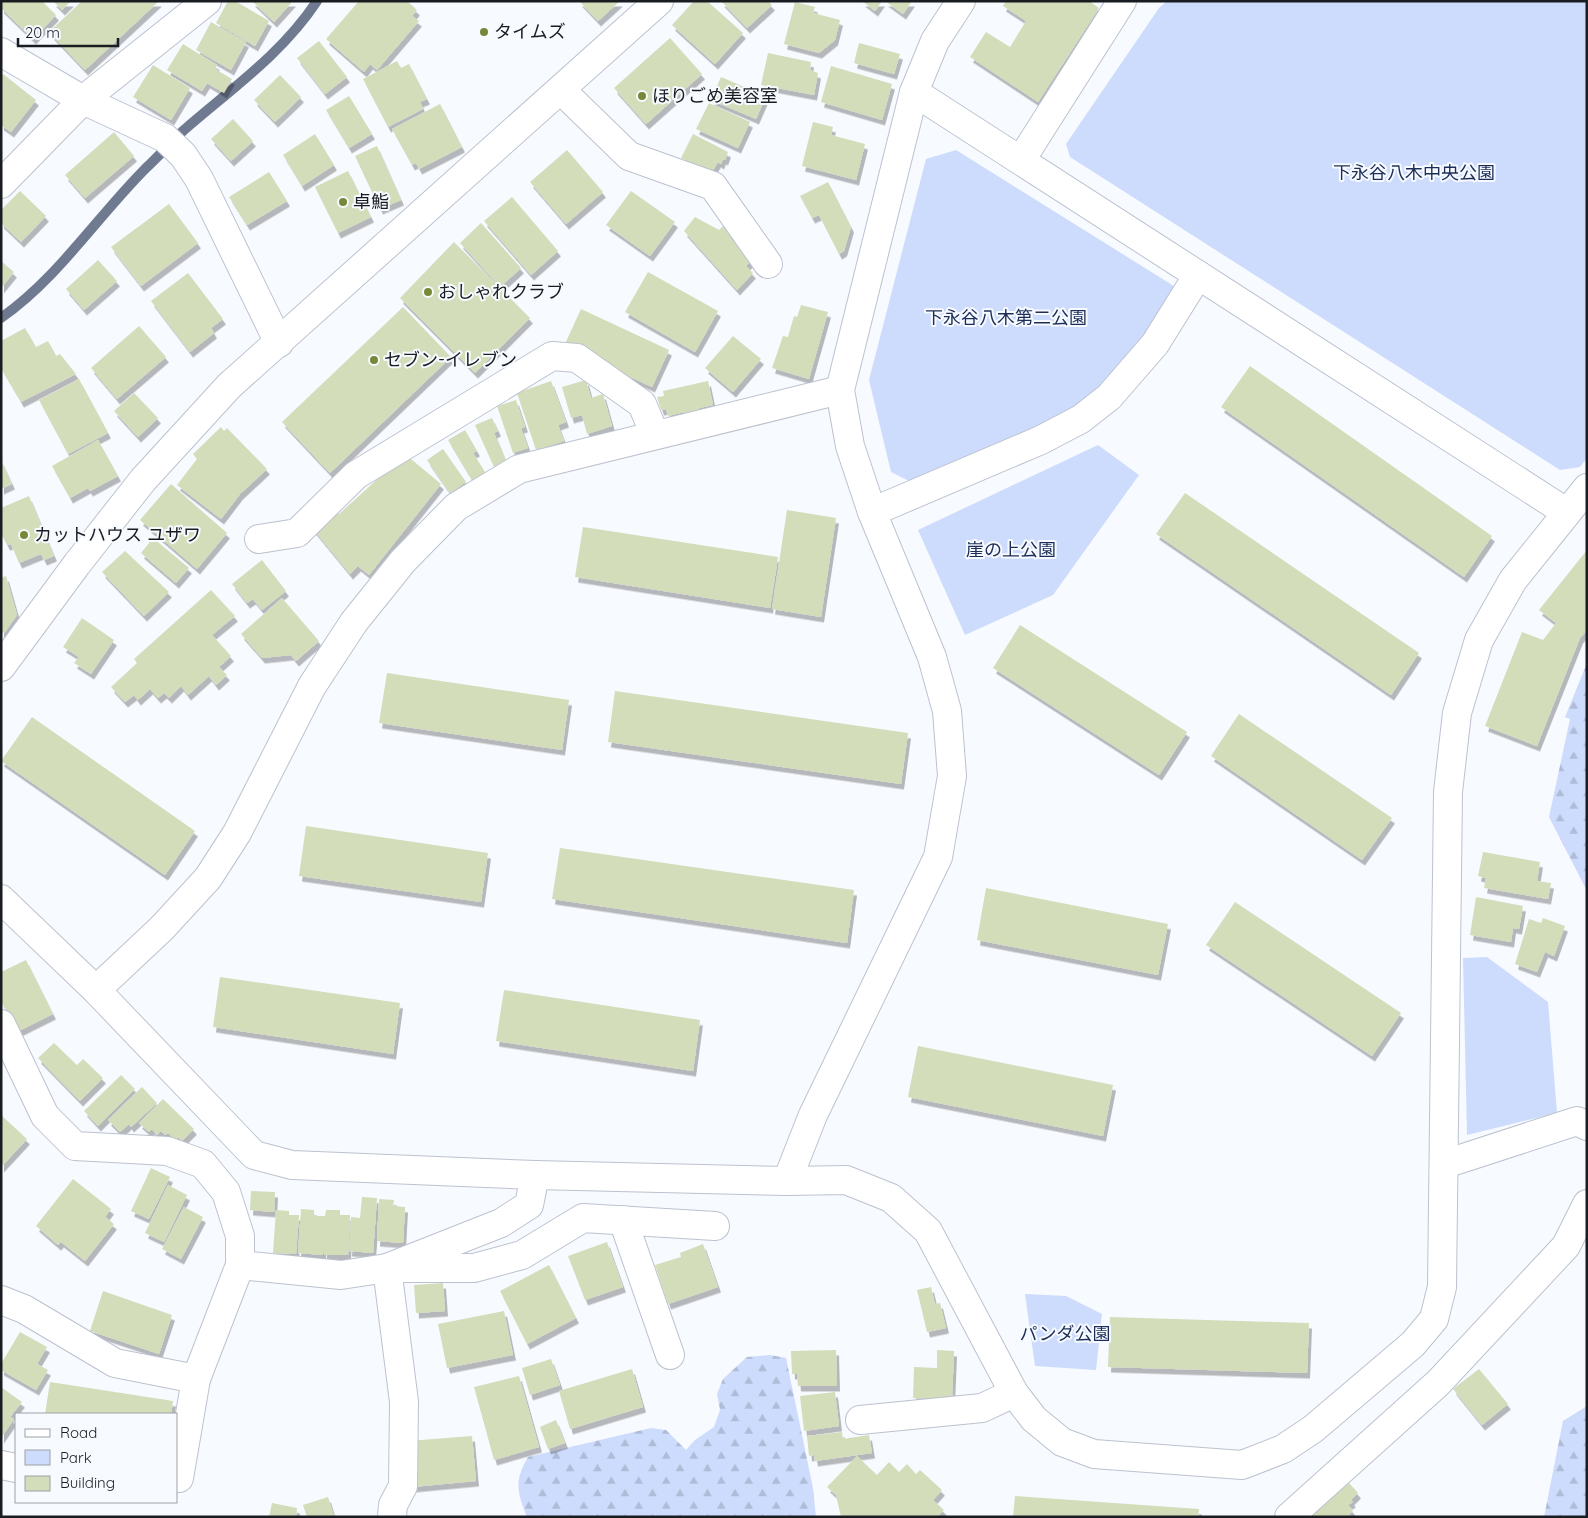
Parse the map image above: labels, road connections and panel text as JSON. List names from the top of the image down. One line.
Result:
{"parks":["下永谷八木中央公園","下永谷八木第二公園","崖の上公園","パンダ公園"],"places":["タイムズ","ほりごめ美容室","卓鮨","おしゃれクラブ","セブン-イレブン","カットハウス ユザワ"],"legend":["Road","Park","Building"],"scale_bar":"20 m"}
